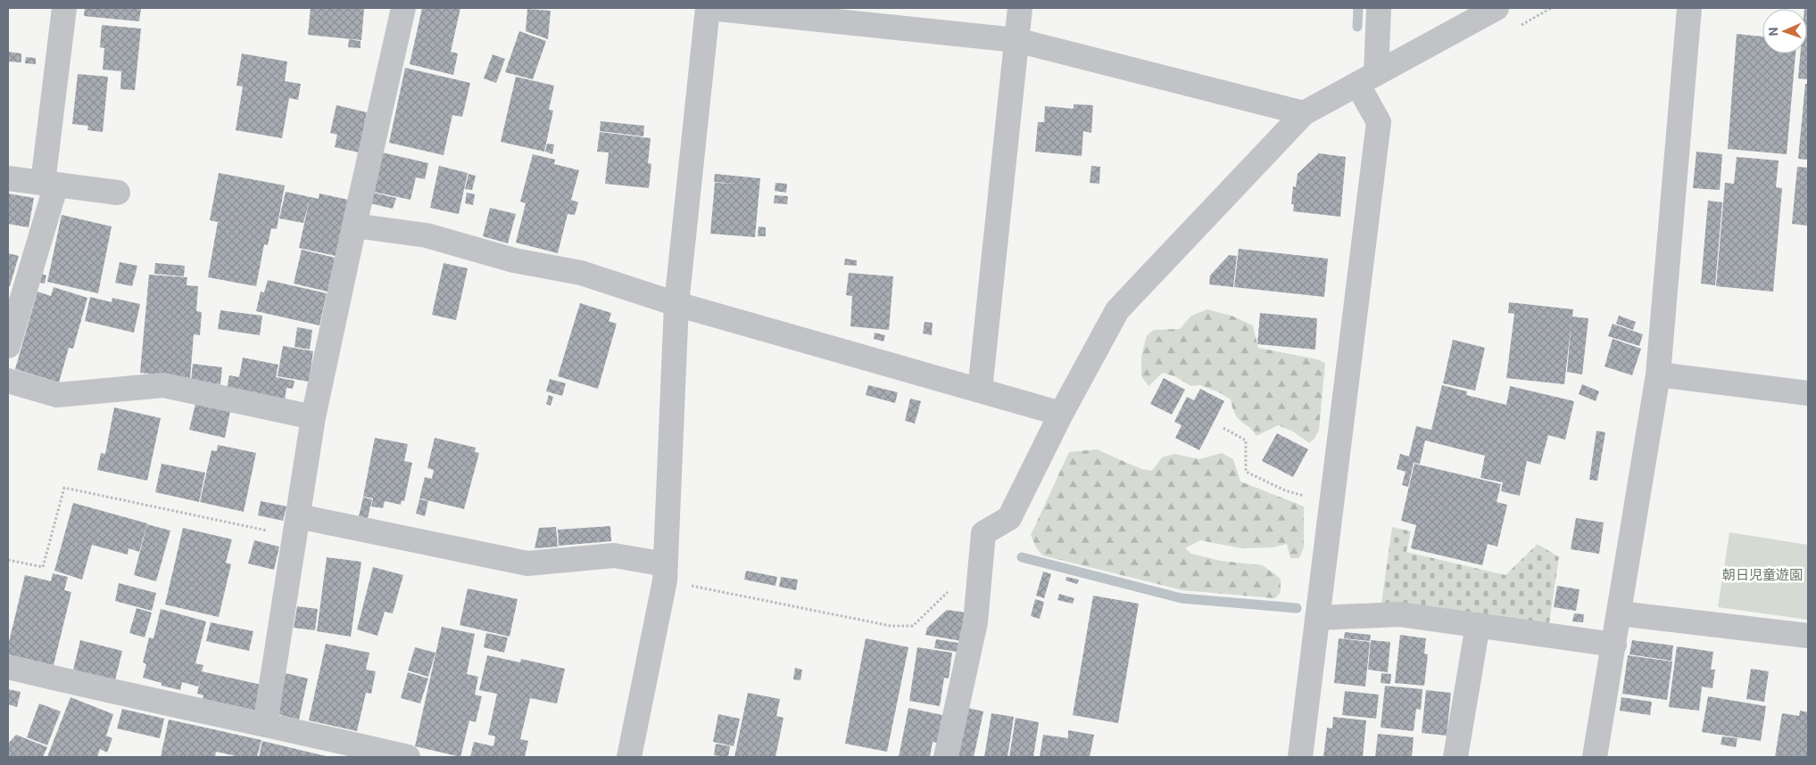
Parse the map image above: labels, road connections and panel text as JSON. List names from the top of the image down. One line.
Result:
{"parks":["朝日児童遊園"],"north":"left"}
